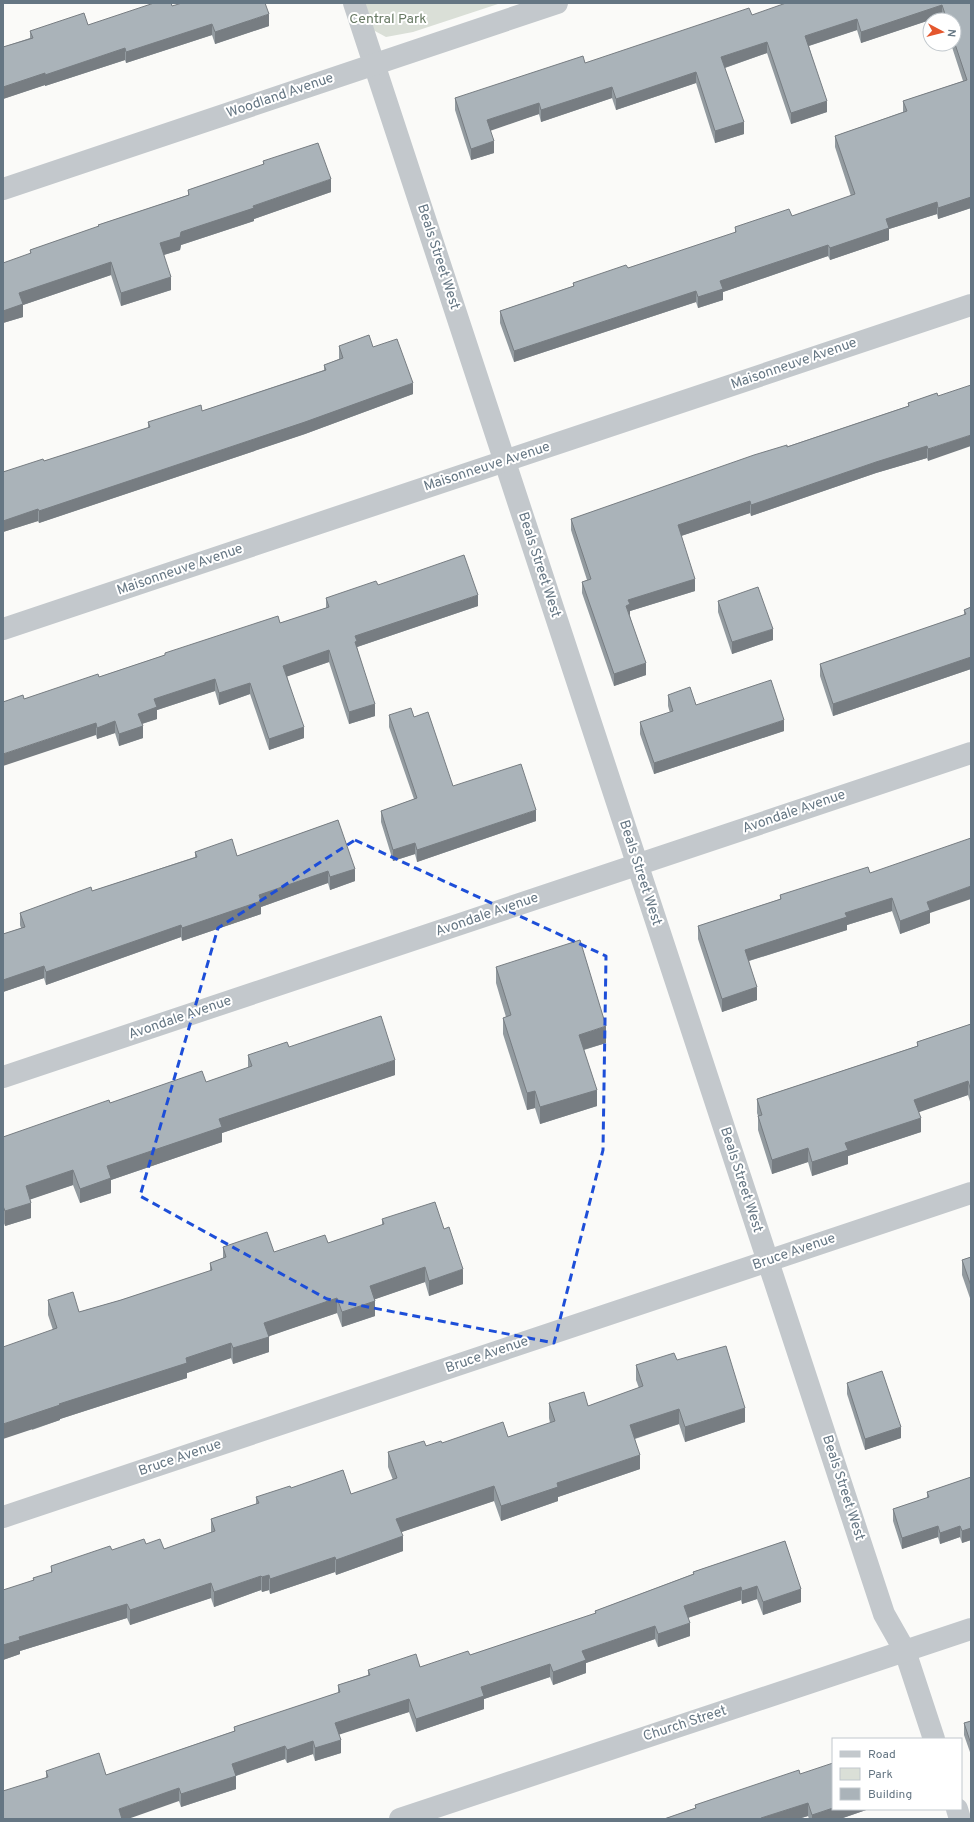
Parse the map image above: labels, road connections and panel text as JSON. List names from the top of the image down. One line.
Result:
{"streets":{"street":["Woodland Avenue","Beals Street West","Maisonneuve Avenue","Avondale Avenue","Bruce Avenue","Church Street"]},"crossings":[["Woodland Avenue","Beals Street West"],["Beals Street West","Maisonneuve Avenue"],["Beals Street West","Avondale Avenue"],["Beals Street West","Bruce Avenue"],["Beals Street West","Church Street"]],"parks":["Central Park"],"legend":["Road","Park","Building"],"north":"right"}
